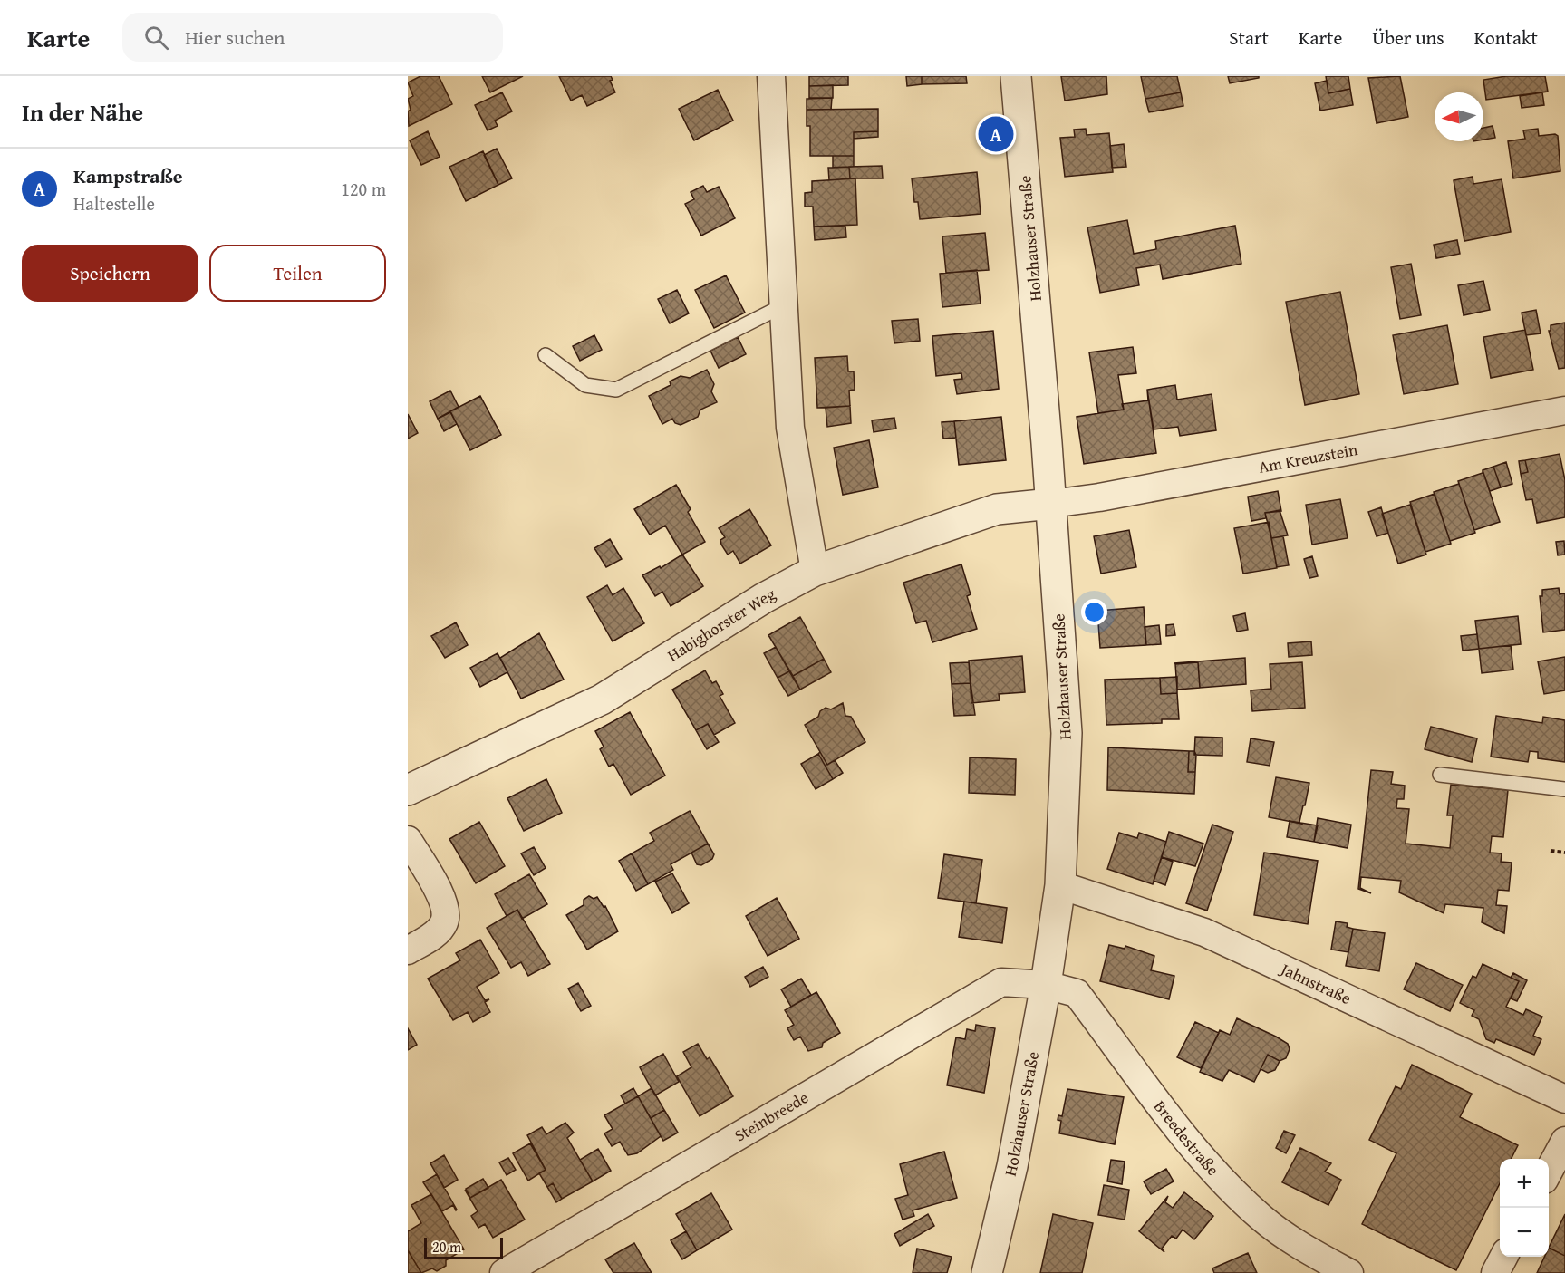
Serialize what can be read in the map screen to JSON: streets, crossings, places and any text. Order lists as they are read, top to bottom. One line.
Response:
{"streets":{"street":["Holzhauser Straße","Am Kreuzstein","Habighorster Weg","Jahnstraße","Steinbreede","Breedestraße"]},"crossings":[["Holzhauser Straße","Am Kreuzstein"],["Holzhauser Straße","Habighorster Weg"],["Holzhauser Straße","Jahnstraße"],["Holzhauser Straße","Steinbreede"],["Holzhauser Straße","Breedestraße"],["Am Kreuzstein","Habighorster Weg"],["Steinbreede","Breedestraße"]],"scale_bar":"20 m","north":"left","page":{"header":"Karte","search":"Hier suchen","nav":["Start","Karte","Über uns","Kontakt"],"heading":"In der Nähe","pins":"A","list":[{"mark":"A","name":"Kampstraße","note":"Haltestelle","value":"120 m"}],"buttons":["Speichern","Teilen"],"map_buttons":["+","−"],"scale":"20 m"}}
